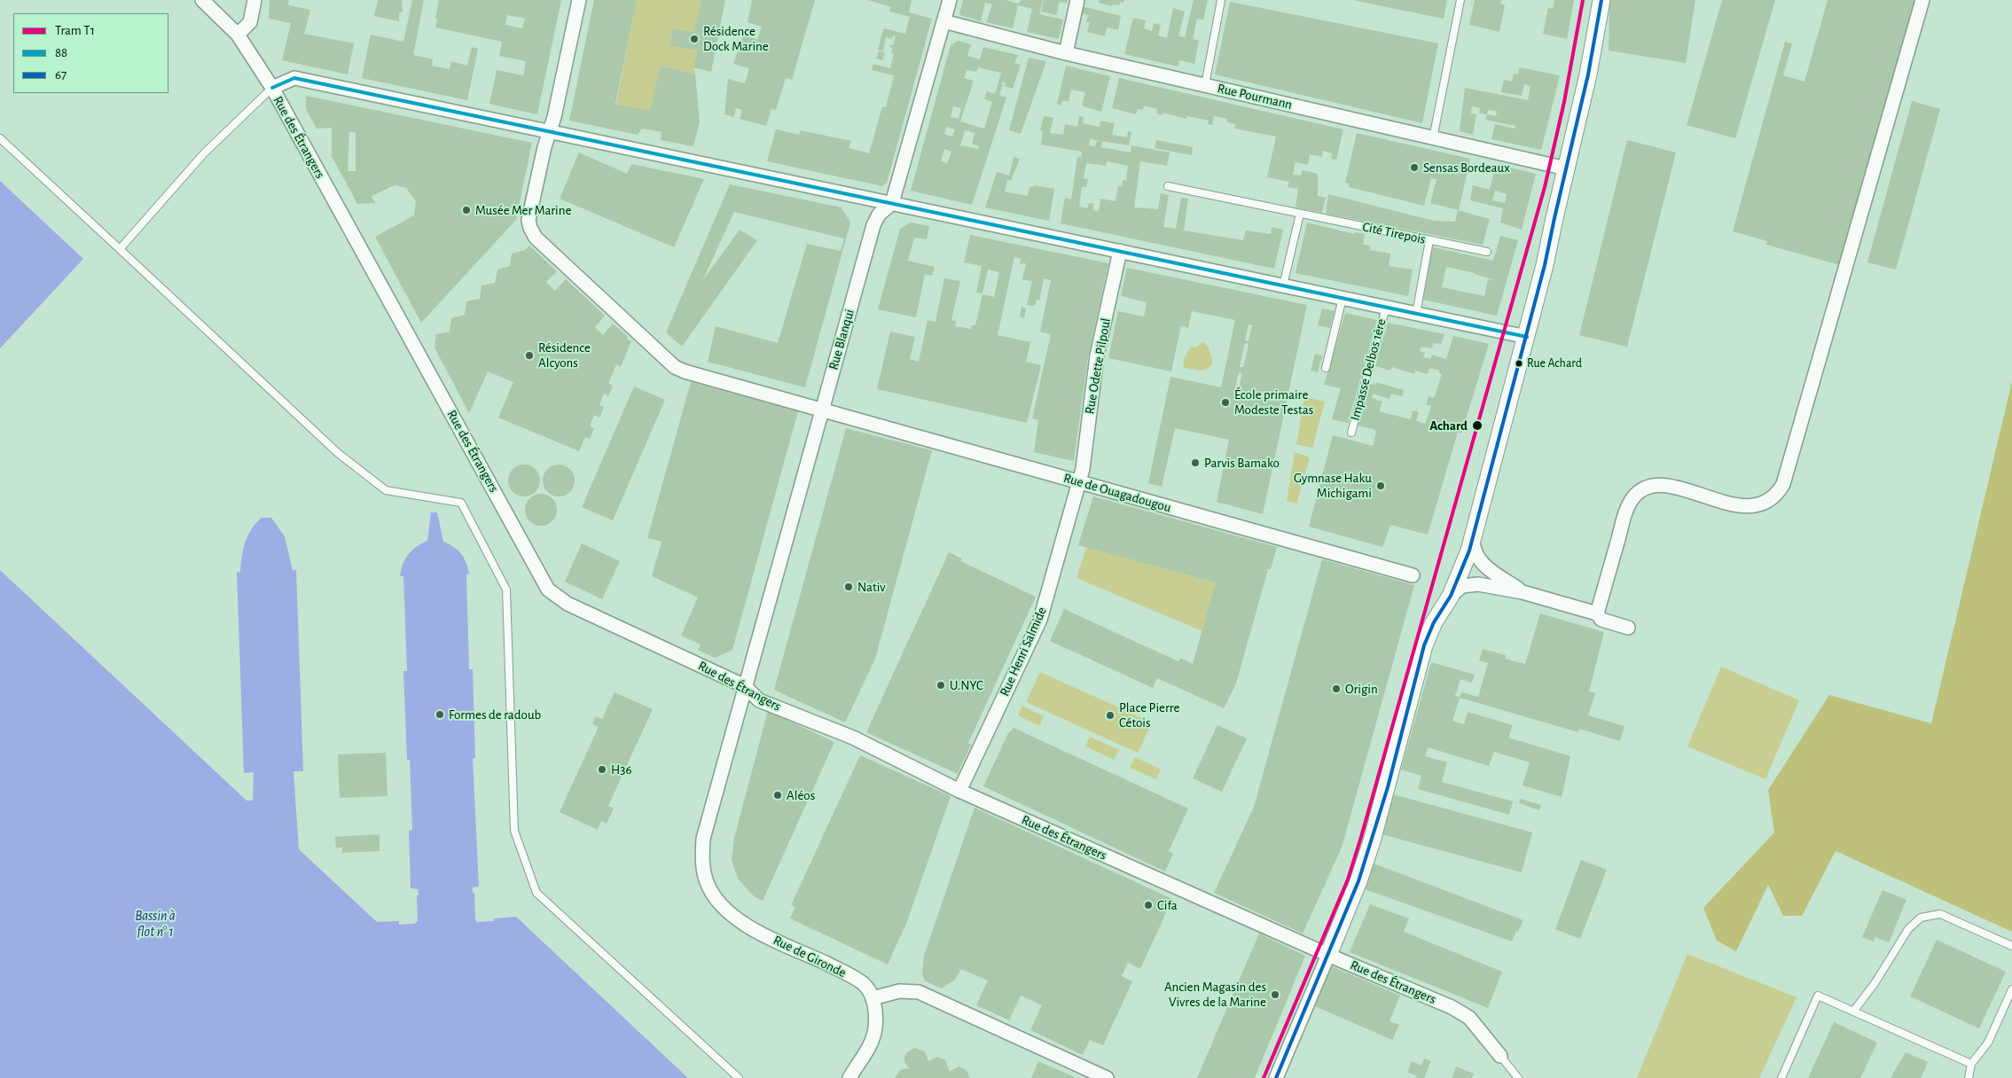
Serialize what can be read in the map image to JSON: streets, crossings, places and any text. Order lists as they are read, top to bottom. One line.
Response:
{"streets":{"street":["Rue Pourmann","Rue des Étrangers","Rue Blanqui","Rue Odette Pilpoul","Rue de Ouagadougou","Rue Henri Salmide","Rue de Gironde"],"lane":["Cité Tirepois","Impasse Delbos 1ère"]},"crossings":[["Rue Pourmann","Rue Blanqui"],["Rue des Étrangers","Rue Blanqui"],["Rue des Étrangers","Rue Henri Salmide"],["Rue des Étrangers","Rue de Gironde"],["Rue Blanqui","Rue de Ouagadougou"],["Rue Blanqui","Rue de Gironde"],["Rue Odette Pilpoul","Rue de Ouagadougou"],["Rue Odette Pilpoul","Rue Henri Salmide"],["Rue de Ouagadougou","Rue Henri Salmide"]],"water":["Bassin à flot n° 1"],"places":["Résidence Dock Marine","Sensas Bordeaux","Musée Mer Marine","Résidence Alcyons","Rue Achard","École primaire Modeste Testas","Achard","Parvis Bamako","Gymnase Haku Michigami","Nativ","U.NYC","Origin","Formes de radoub","Place Pierre Cétois","H36","Aléos","Cifa","Ancien Magasin des Vivres de la Marine"],"lines":["tram line T1","transit line 67","transit line 88"],"legend":["Tram T1","88","67"]}
